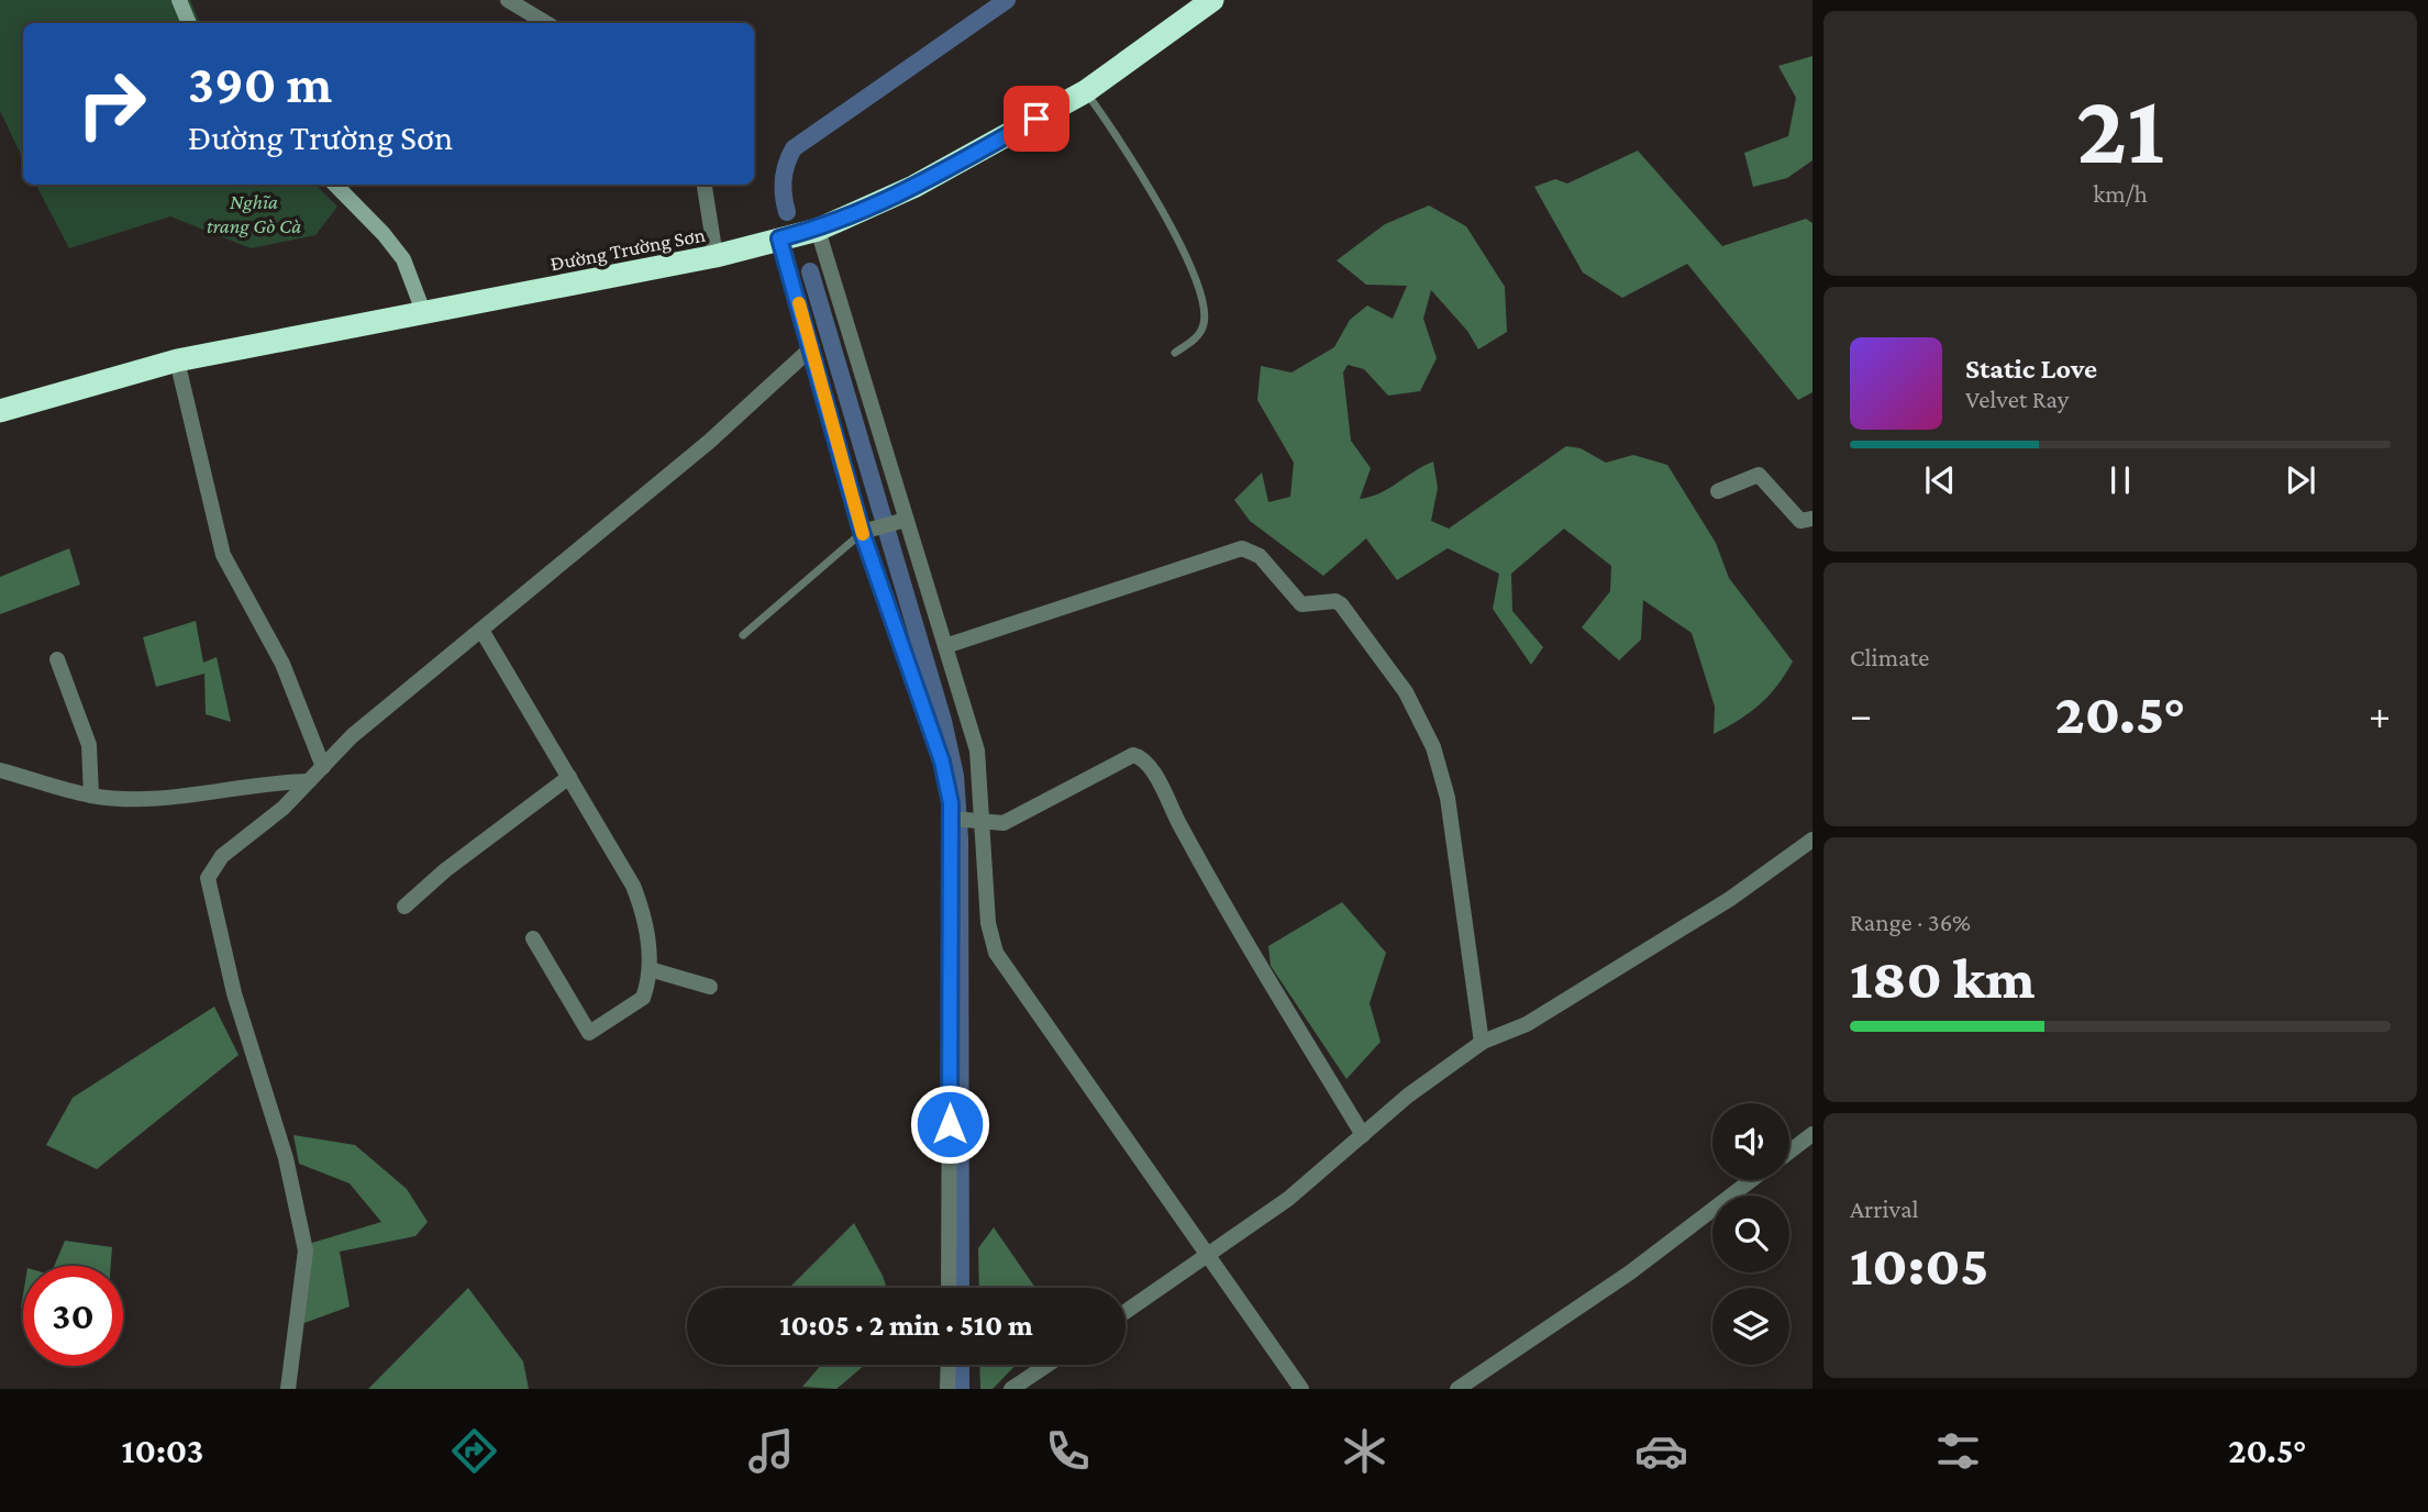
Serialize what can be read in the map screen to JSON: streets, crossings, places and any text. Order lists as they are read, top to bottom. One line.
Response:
{"streets":{"highway":["Đường Trường Sơn"]},"parks":["Nghĩa trang Gò Cà"],"page":{"tile":[["21","km/h"],"Climate",["Range · 36%","180 km"],["Arrival","10:05"]],"turn":["390 m","Đường Trường Sơn"],"song":["Static Love","Velvet Ray"],"heat":["−","20.5°","+"],"limit":"30","trip":"10:05 · 2 min · 510 m","tabs":["10:03","20.5°"]}}
